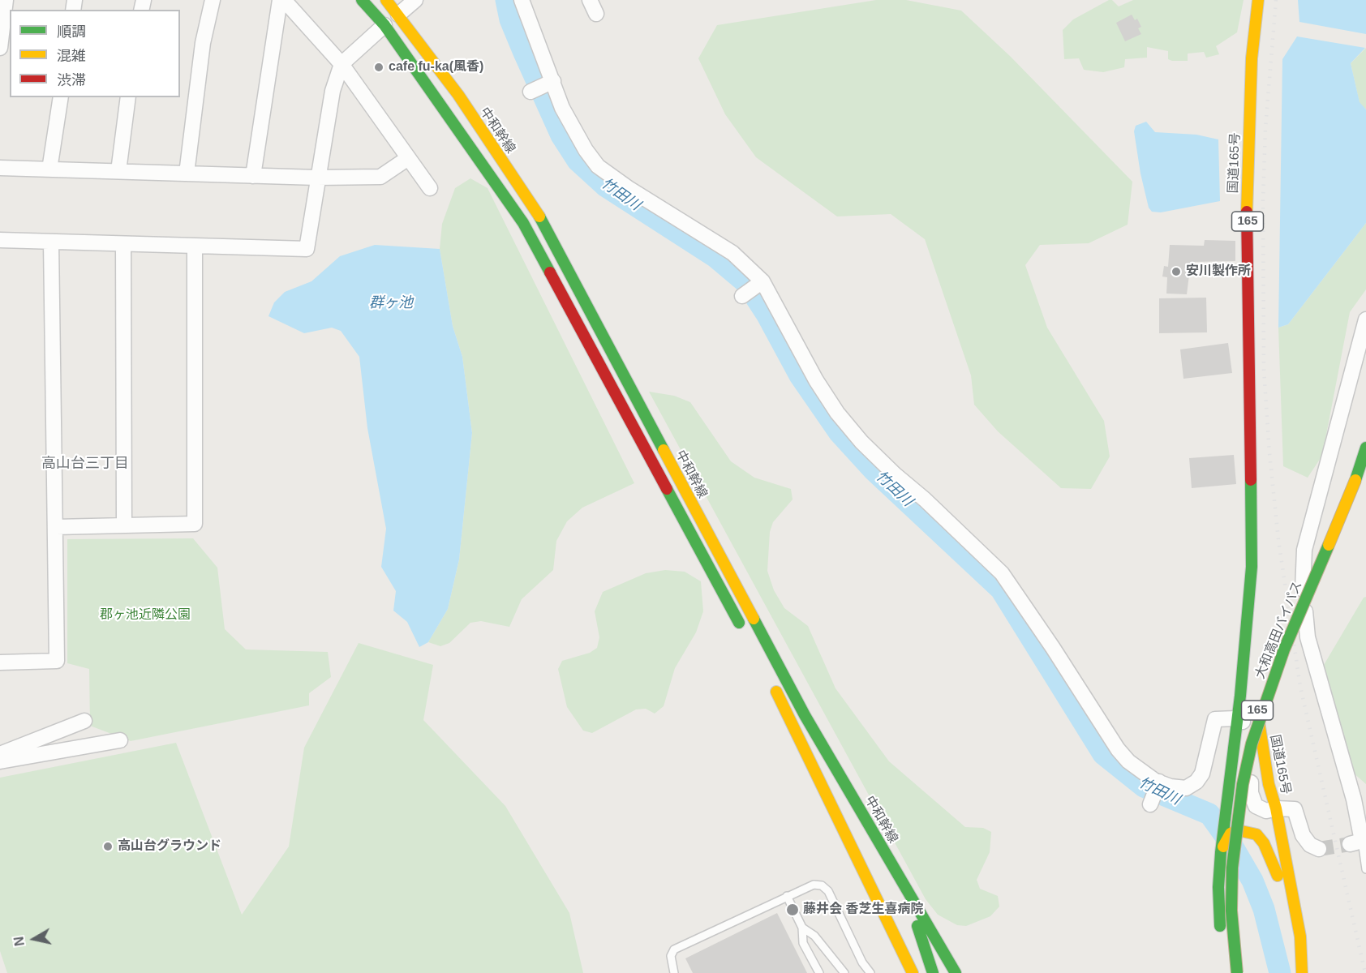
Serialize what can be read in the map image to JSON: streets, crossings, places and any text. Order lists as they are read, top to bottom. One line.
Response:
{"streets":{"main road":["中和幹線","国道165号","165","大和高田バイパス"]},"crossings":[["国道165号","165"]],"districts":["高山台三丁目"],"water":["竹田川","群ヶ池"],"parks":["郡ヶ池近隣公園"],"places":["cafe fu-ka(風香)","安川製作所","高山台グラウンド","藤井会 香芝生喜病院"],"legend":["順調","混雑","渋滞"],"north":"left"}
